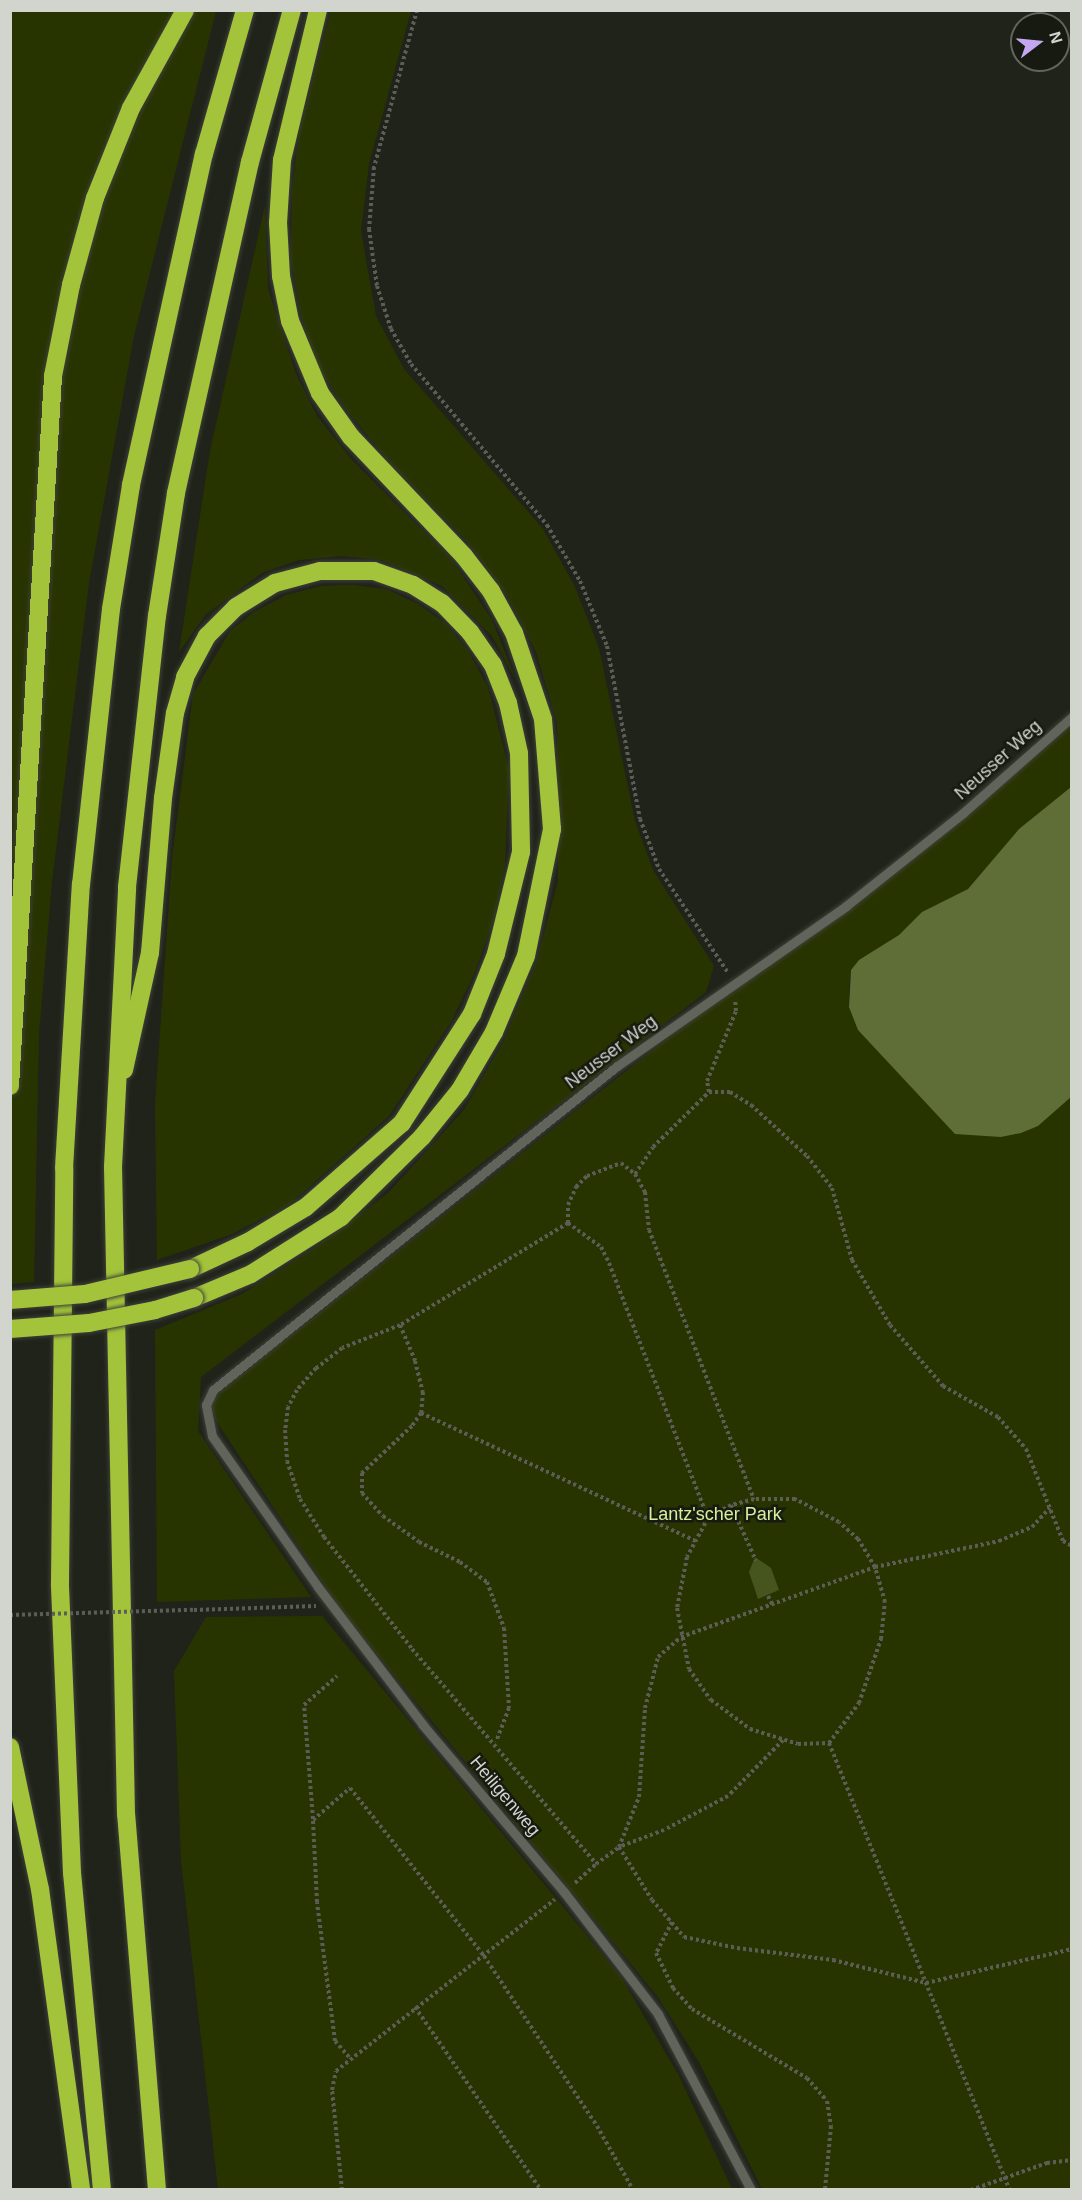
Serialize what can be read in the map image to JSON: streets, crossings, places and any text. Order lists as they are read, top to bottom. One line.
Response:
{"streets":{"lane":["Neusser Weg","Heiligenweg"]},"crossings":[["Neusser Weg","Heiligenweg"]],"parks":["Lantz'scher Park"],"north":"right"}
